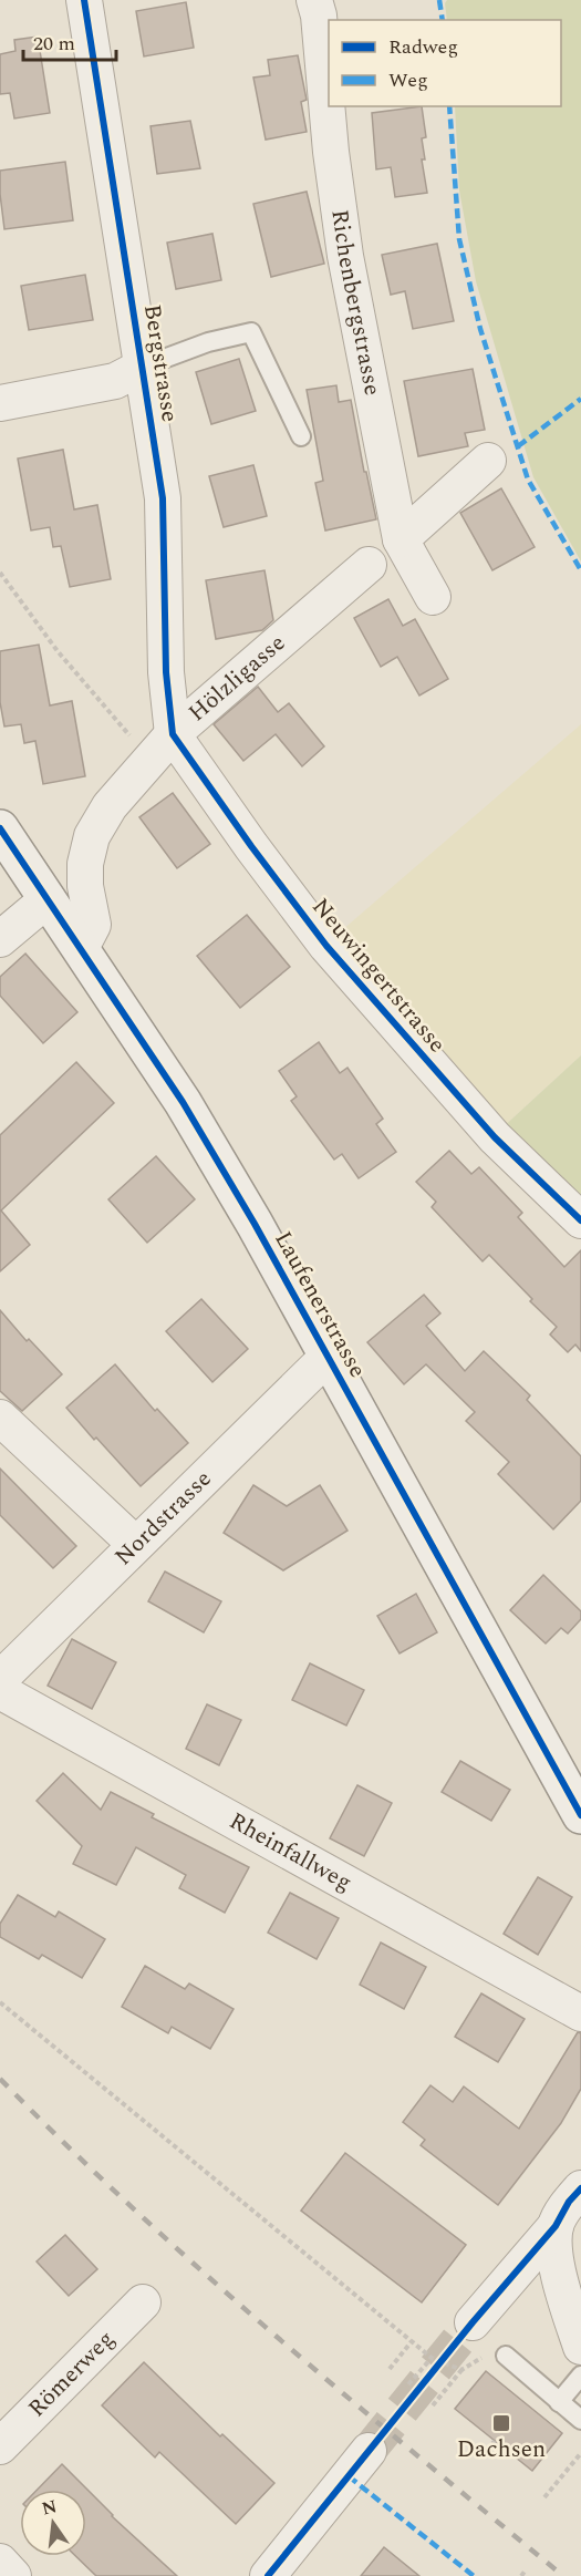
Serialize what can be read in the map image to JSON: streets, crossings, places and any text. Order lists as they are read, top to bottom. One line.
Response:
{"streets":{"street":["Richenbergstrasse","Bergstrasse","Hölzligasse","Neuwingertstrasse","Laufenerstrasse","Nordstrasse","Rheinfallweg","Römerweg"]},"crossings":[["Bergstrasse","Hölzligasse"],["Bergstrasse","Neuwingertstrasse"],["Hölzligasse","Neuwingertstrasse"],["Hölzligasse","Laufenerstrasse"],["Laufenerstrasse","Nordstrasse"]],"places":{"transit":["Dachsen"]},"legend":["Radweg","Weg"],"scale_bar":"20 m","north":"top"}
